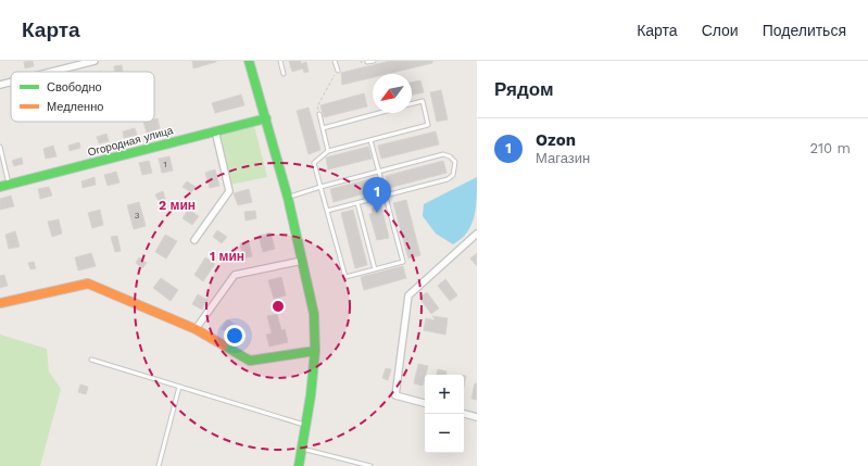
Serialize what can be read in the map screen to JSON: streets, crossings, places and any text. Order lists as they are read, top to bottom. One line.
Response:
{"streets":{"street":["Огородная улица"]},"house_numbers":["1","3"],"legend":["Свободно","Медленно"],"north":"bottom left","page":{"header":"Карта","nav":["Карта","Слои","Поделиться"],"heading":"Рядом","list":[{"mark":"1","name":"Ozon","note":"Магазин","value":"210 m"}],"pins":"1","map_buttons":["+","−"]},"rings":["2 мин","1 мин"]}
